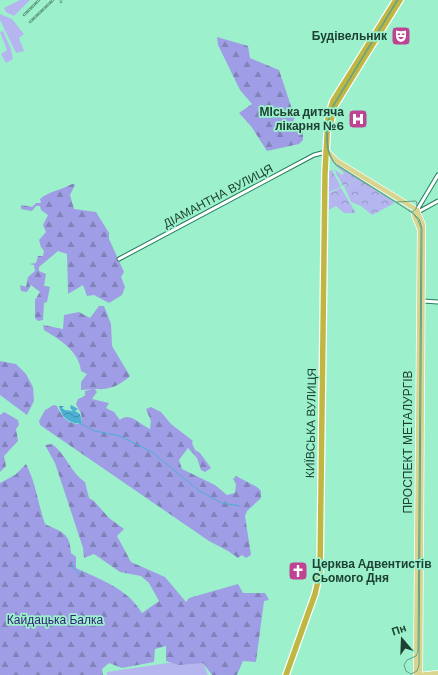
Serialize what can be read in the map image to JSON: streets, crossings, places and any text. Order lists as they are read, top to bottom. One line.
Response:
{"streets":{"highway":["КИЇВСЬКА ВУЛИЦЯ"],"main road":["ПРОСПЕКТ МЕТАЛУРГІВ"],"street":["ДІАМАНТНА ВУЛИЦЯ"]},"crossings":[["ДІАМАНТНА ВУЛИЦЯ","КИЇВСЬКА ВУЛИЦЯ"]],"parks":["Кайдацька Балка"],"places":{"theatre":["Будівельник"],"hospital":["МІська дитяча лікарня №6"],"church":["Церква Адвентистів Сьомого Дня"]},"north":"top"}
